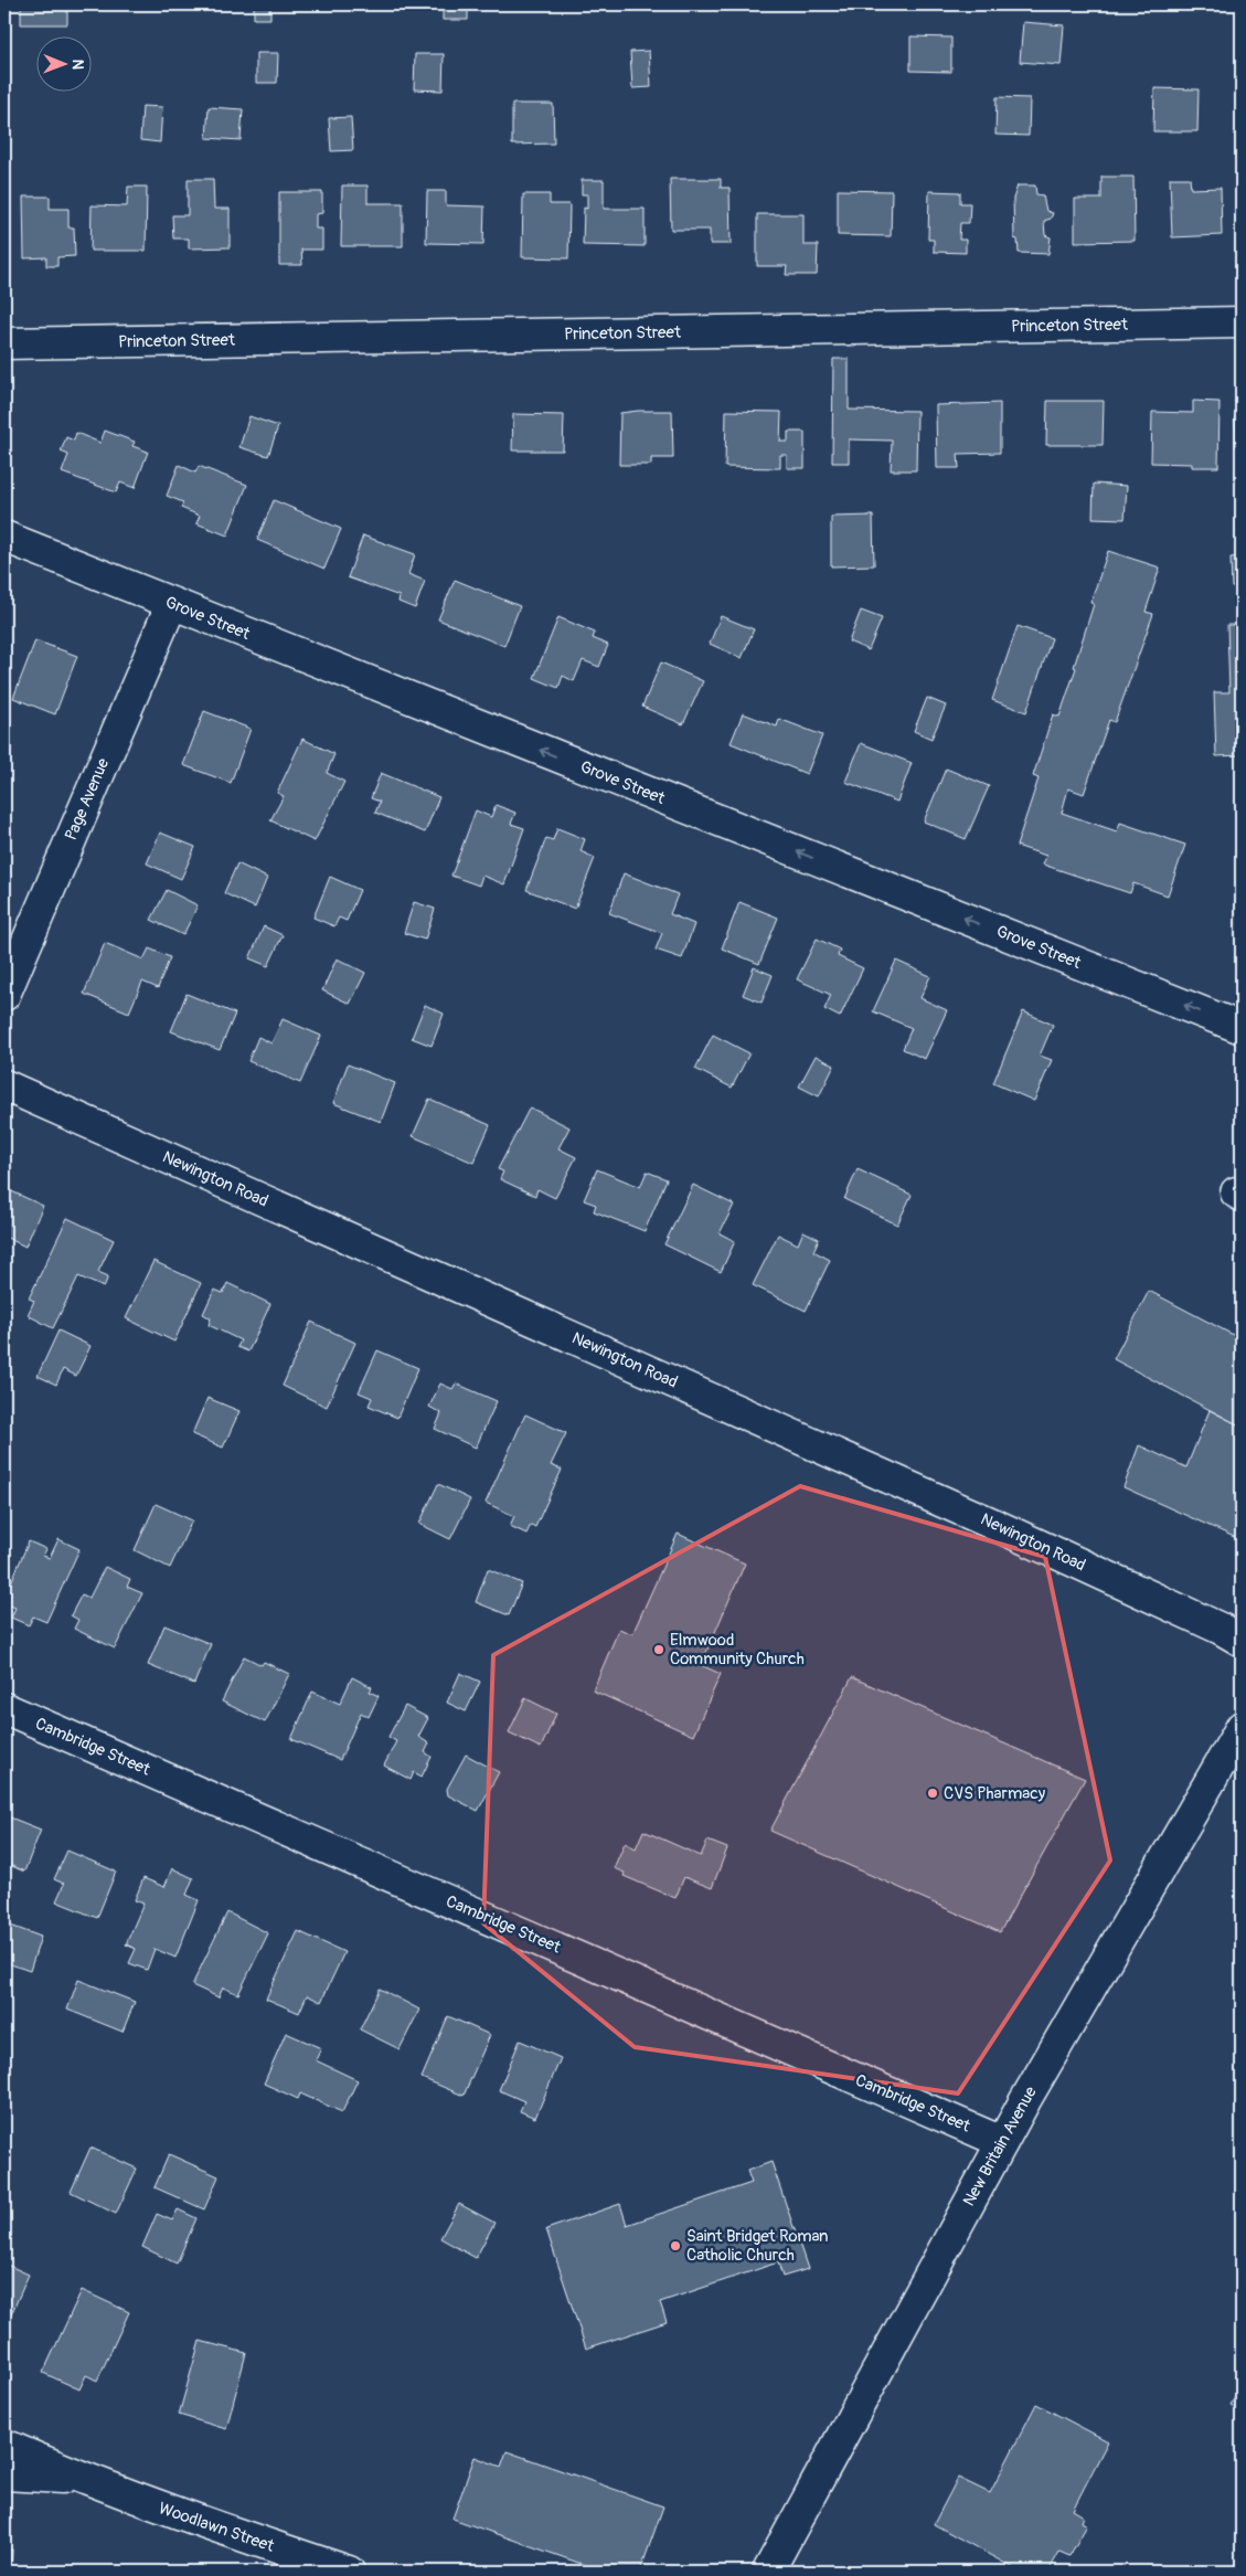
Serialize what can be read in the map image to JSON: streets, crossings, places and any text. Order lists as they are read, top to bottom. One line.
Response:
{"streets":{"street":["Princeton Street","Grove Street","Page Avenue","Newington Road","Cambridge Street","New Britain Avenue","Woodlawn Street"]},"crossings":[["Grove Street","Page Avenue"],["Cambridge Street","New Britain Avenue"]],"one_way":["Grove Street"],"places":["Elmwood Community Church","CVS Pharmacy","Saint Bridget Roman Catholic Church"],"north":"right"}
